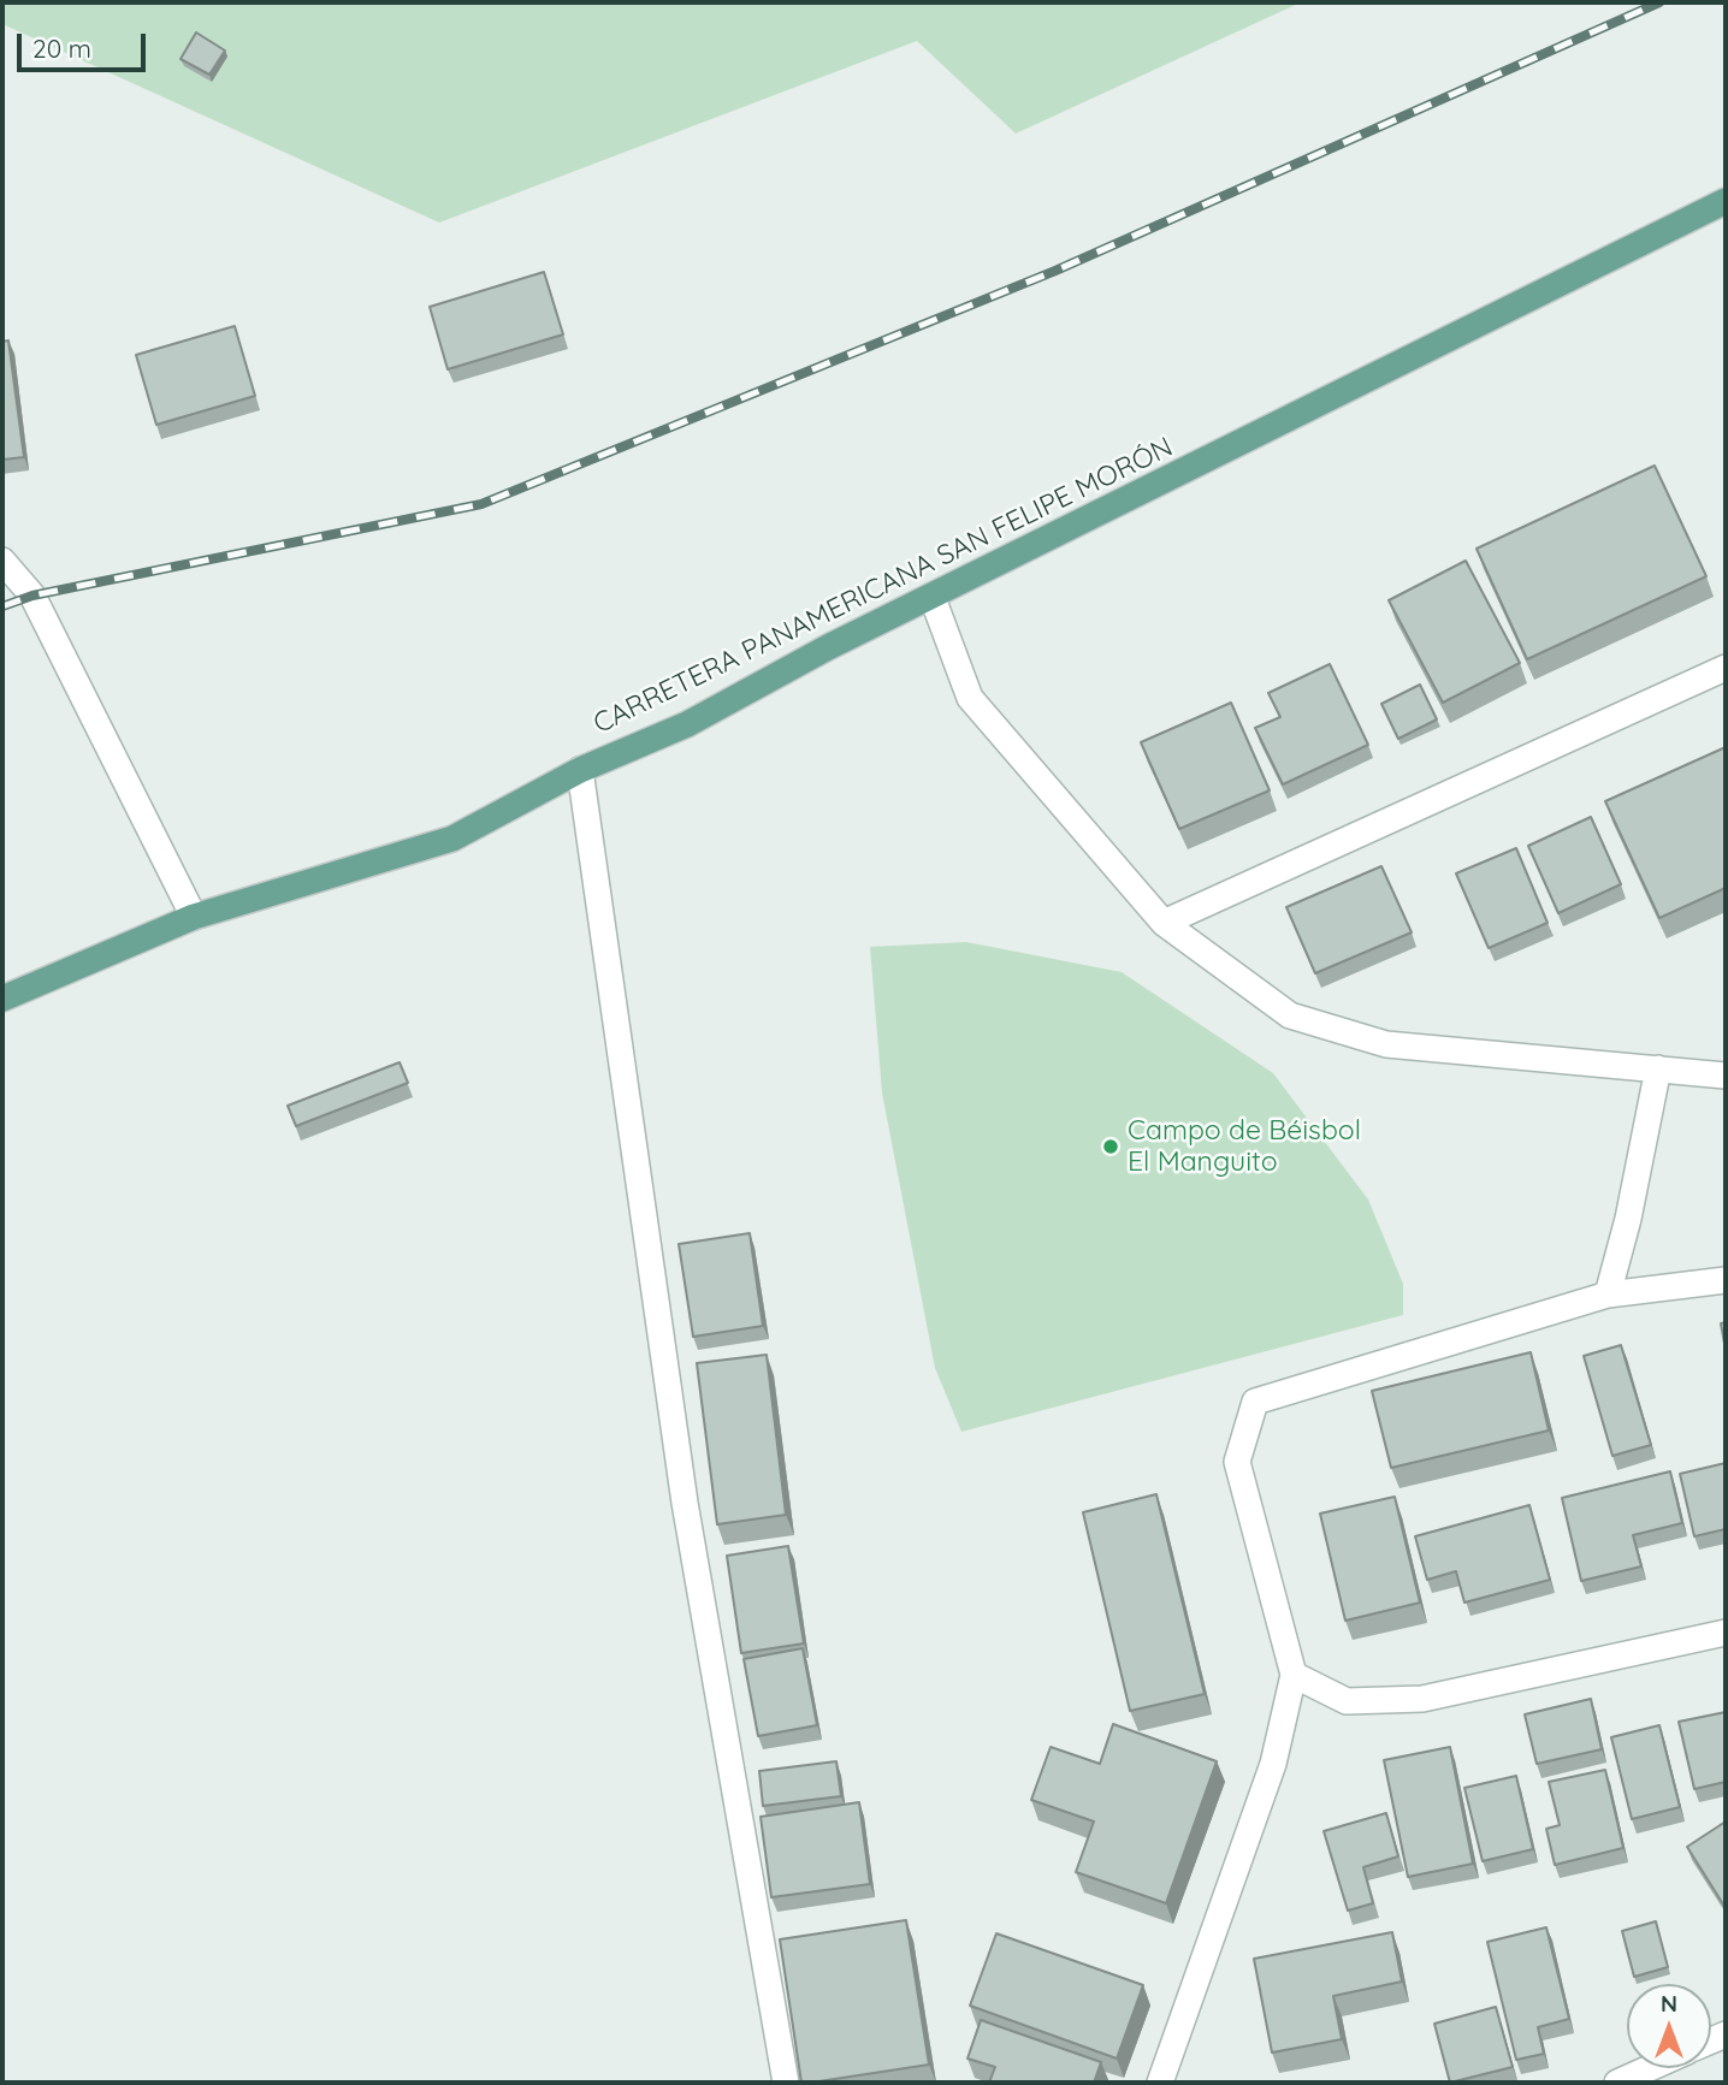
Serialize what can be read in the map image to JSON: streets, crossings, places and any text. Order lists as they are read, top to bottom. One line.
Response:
{"streets":{"main road":["CARRETERA PANAMERICANA SAN FELIPE MORÓN"]},"places":["Campo de Béisbol El Manguito"],"scale_bar":"20 m","north":"top"}
